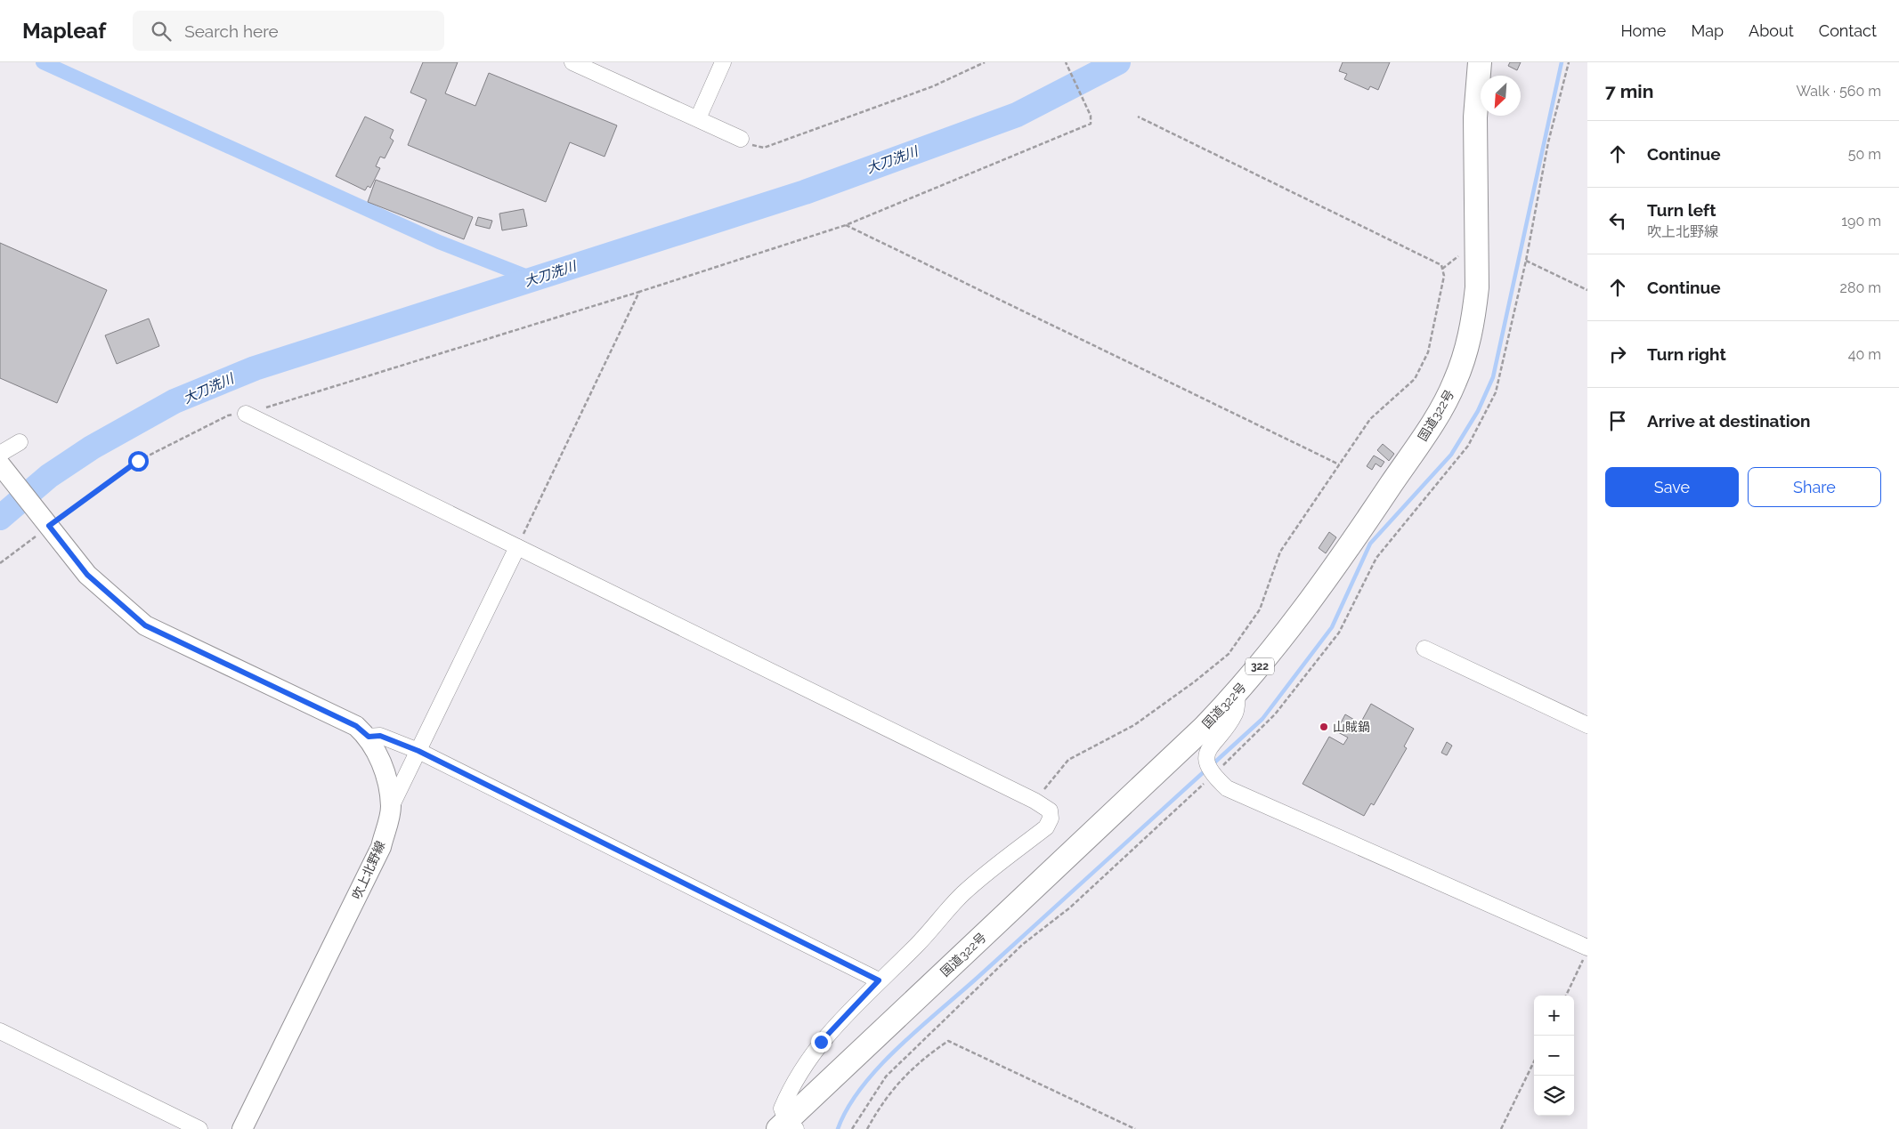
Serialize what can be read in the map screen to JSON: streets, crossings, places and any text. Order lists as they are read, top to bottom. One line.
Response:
{"streets":{"highway":["国道322号","322"],"main road":["吹上北野線"]},"water":["大刀洗川"],"places":["山賊鍋"],"north":"bottom left","page":{"header":"Mapleaf","search":"Search here","nav":["Home","Map","About","Contact"],"heading":["7 min","Walk · 560 m"],"list":[["Continue","50 m"],["Turn left","吹上北野線","190 m"],["Continue","280 m"],["Turn right","40 m"],"Arrive at destination"],"buttons":["Save","Share"],"map_buttons":["+","−"]}}
